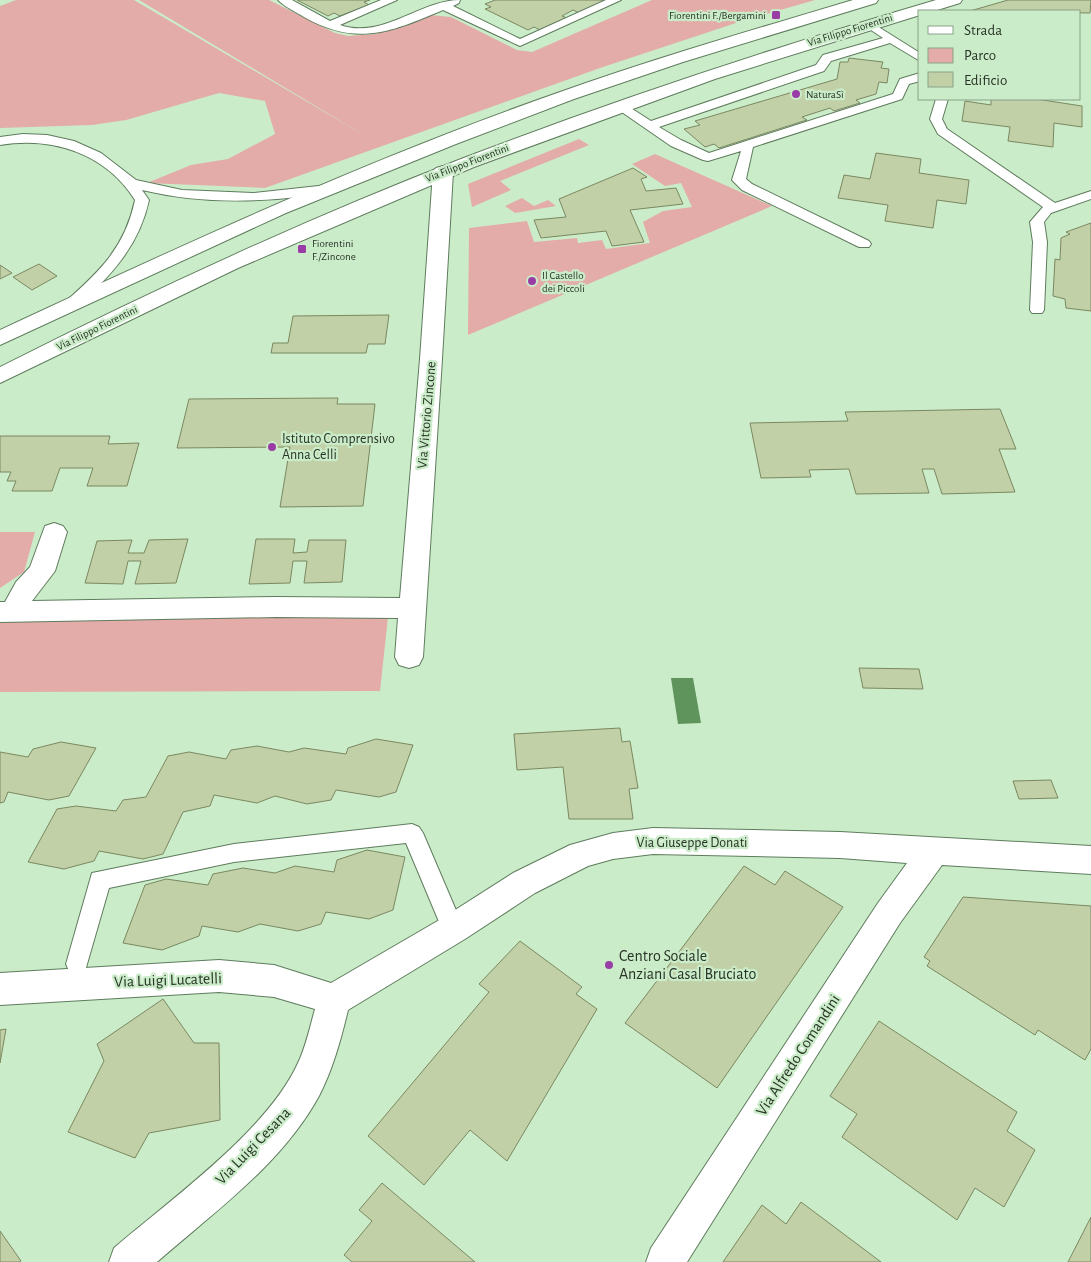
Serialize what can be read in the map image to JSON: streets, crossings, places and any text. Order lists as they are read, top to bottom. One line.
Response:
{"streets":{"main road":["Via Filippo Fiorentini","Via Vittorio Zincone","Via Giuseppe Donati","Via Luigi Lucatelli","Via Alfredo Comandini","Via Luigi Cesana"]},"crossings":[["Via Filippo Fiorentini","Via Vittorio Zincone"],["Via Giuseppe Donati","Via Luigi Lucatelli"],["Via Giuseppe Donati","Via Alfredo Comandini"],["Via Giuseppe Donati","Via Luigi Cesana"],["Via Luigi Lucatelli","Via Luigi Cesana"]],"places":{"transit":["Fiorentini F./Bergamini","Fiorentini F./Zincone"],"other":["NaturaSì","Il Castello dei Piccoli","Istituto Comprensivo Anna Celli","Centro Sociale Anziani Casal Bruciato"]},"legend":["Strada","Parco","Edificio"]}
